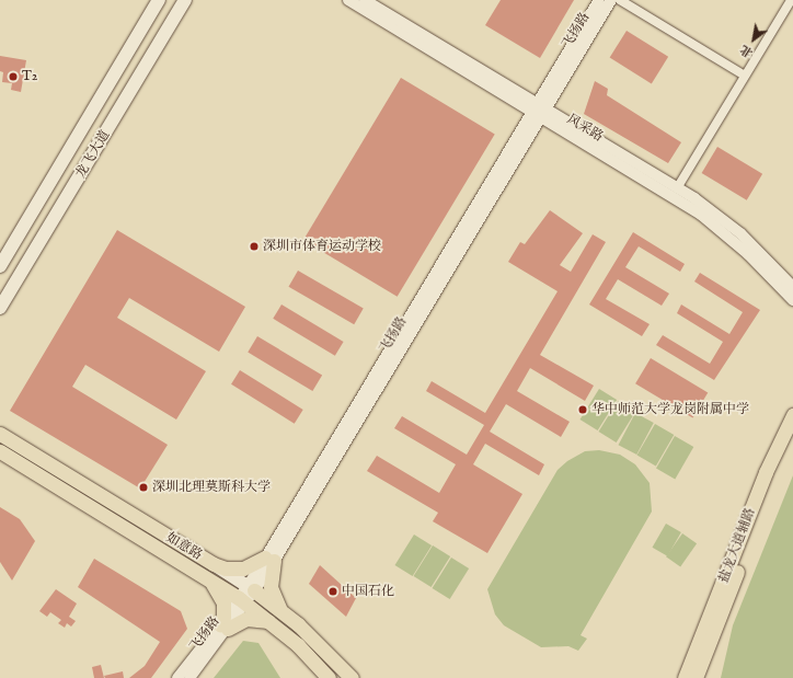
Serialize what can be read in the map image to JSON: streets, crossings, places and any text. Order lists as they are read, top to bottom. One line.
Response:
{"streets":{"main road":["龙飞大道","盐龙大道辅路","如意路"],"street":["飞扬路","风采路"]},"crossings":[["飞扬路","风采路"],["飞扬路","如意路"]],"places":["T2","深圳市体育运动学校","华中师范大学龙岗附属中学","深圳北理莫斯科大学","中国石化"],"north":"bottom left"}
